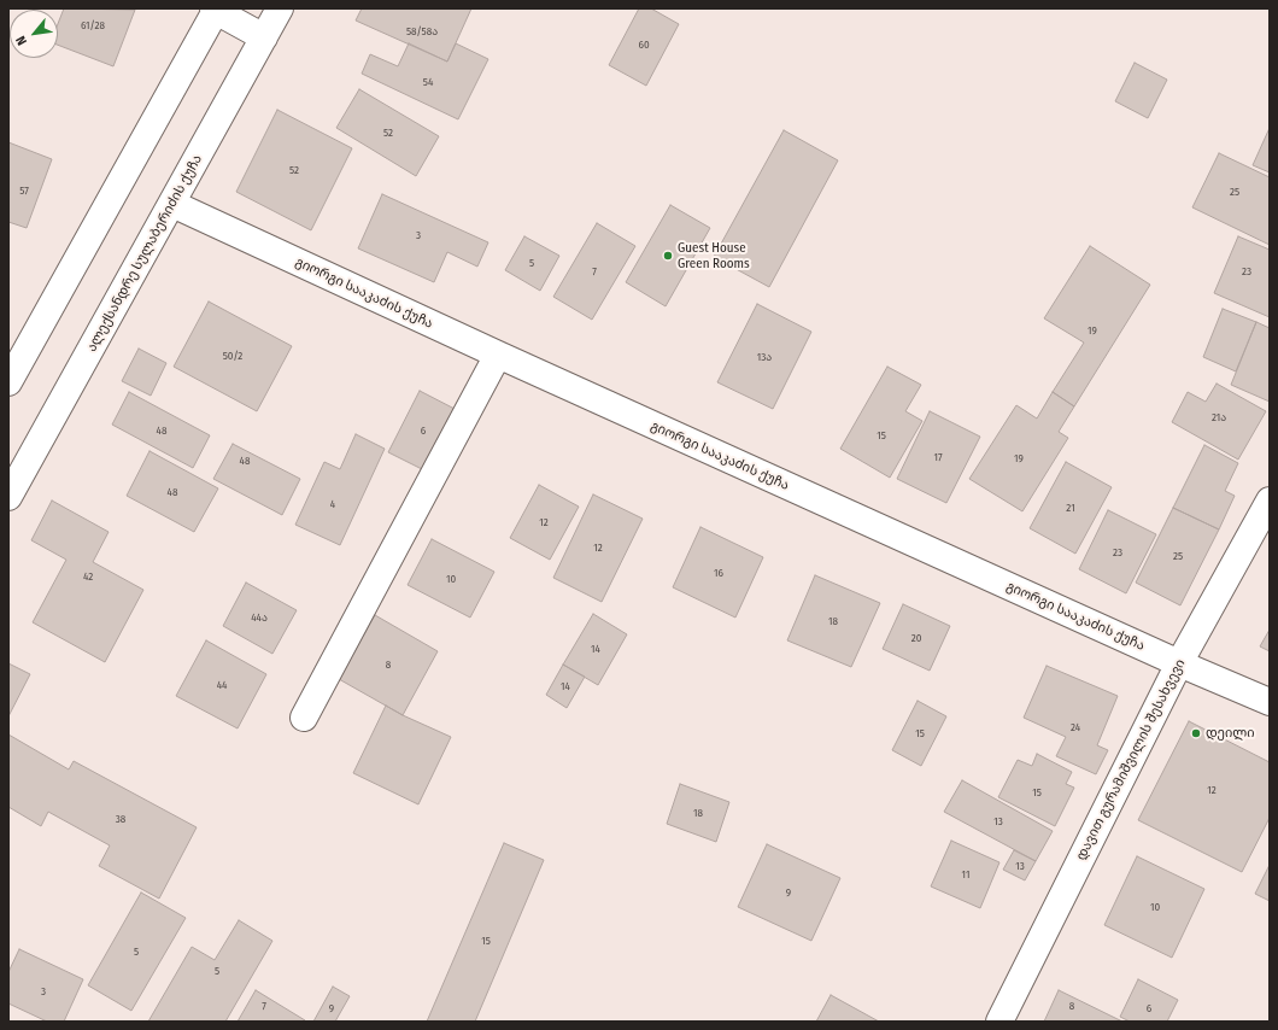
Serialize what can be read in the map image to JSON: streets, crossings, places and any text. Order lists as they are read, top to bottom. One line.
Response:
{"streets":{"street":["ალექსანდრე სულაბერიძის ქუჩა","გიორგი სააკაძის ქუჩა","დავით გურამიშვილის შესახვევი"]},"crossings":[["ალექსანდრე სულაბერიძის ქუჩა","გიორგი სააკაძის ქუჩა"],["გიორგი სააკაძის ქუჩა","დავით გურამიშვილის შესახვევი"]],"places":["Guest House Green Rooms","დეილი"],"house_numbers":["61/28","58/58ა","60","54","52","52","57","25","3","5","7","23","19","50/2","13ა","21ა","48","6","15","17","19","48","48","4","21","12","12","23","25","16","42","10","44ა","18","20","14","8","44","14","24","15","12","15","18","38","13","13","11","9","10","15","5","5","3","7","8","9","6"],"north":"bottom left"}
